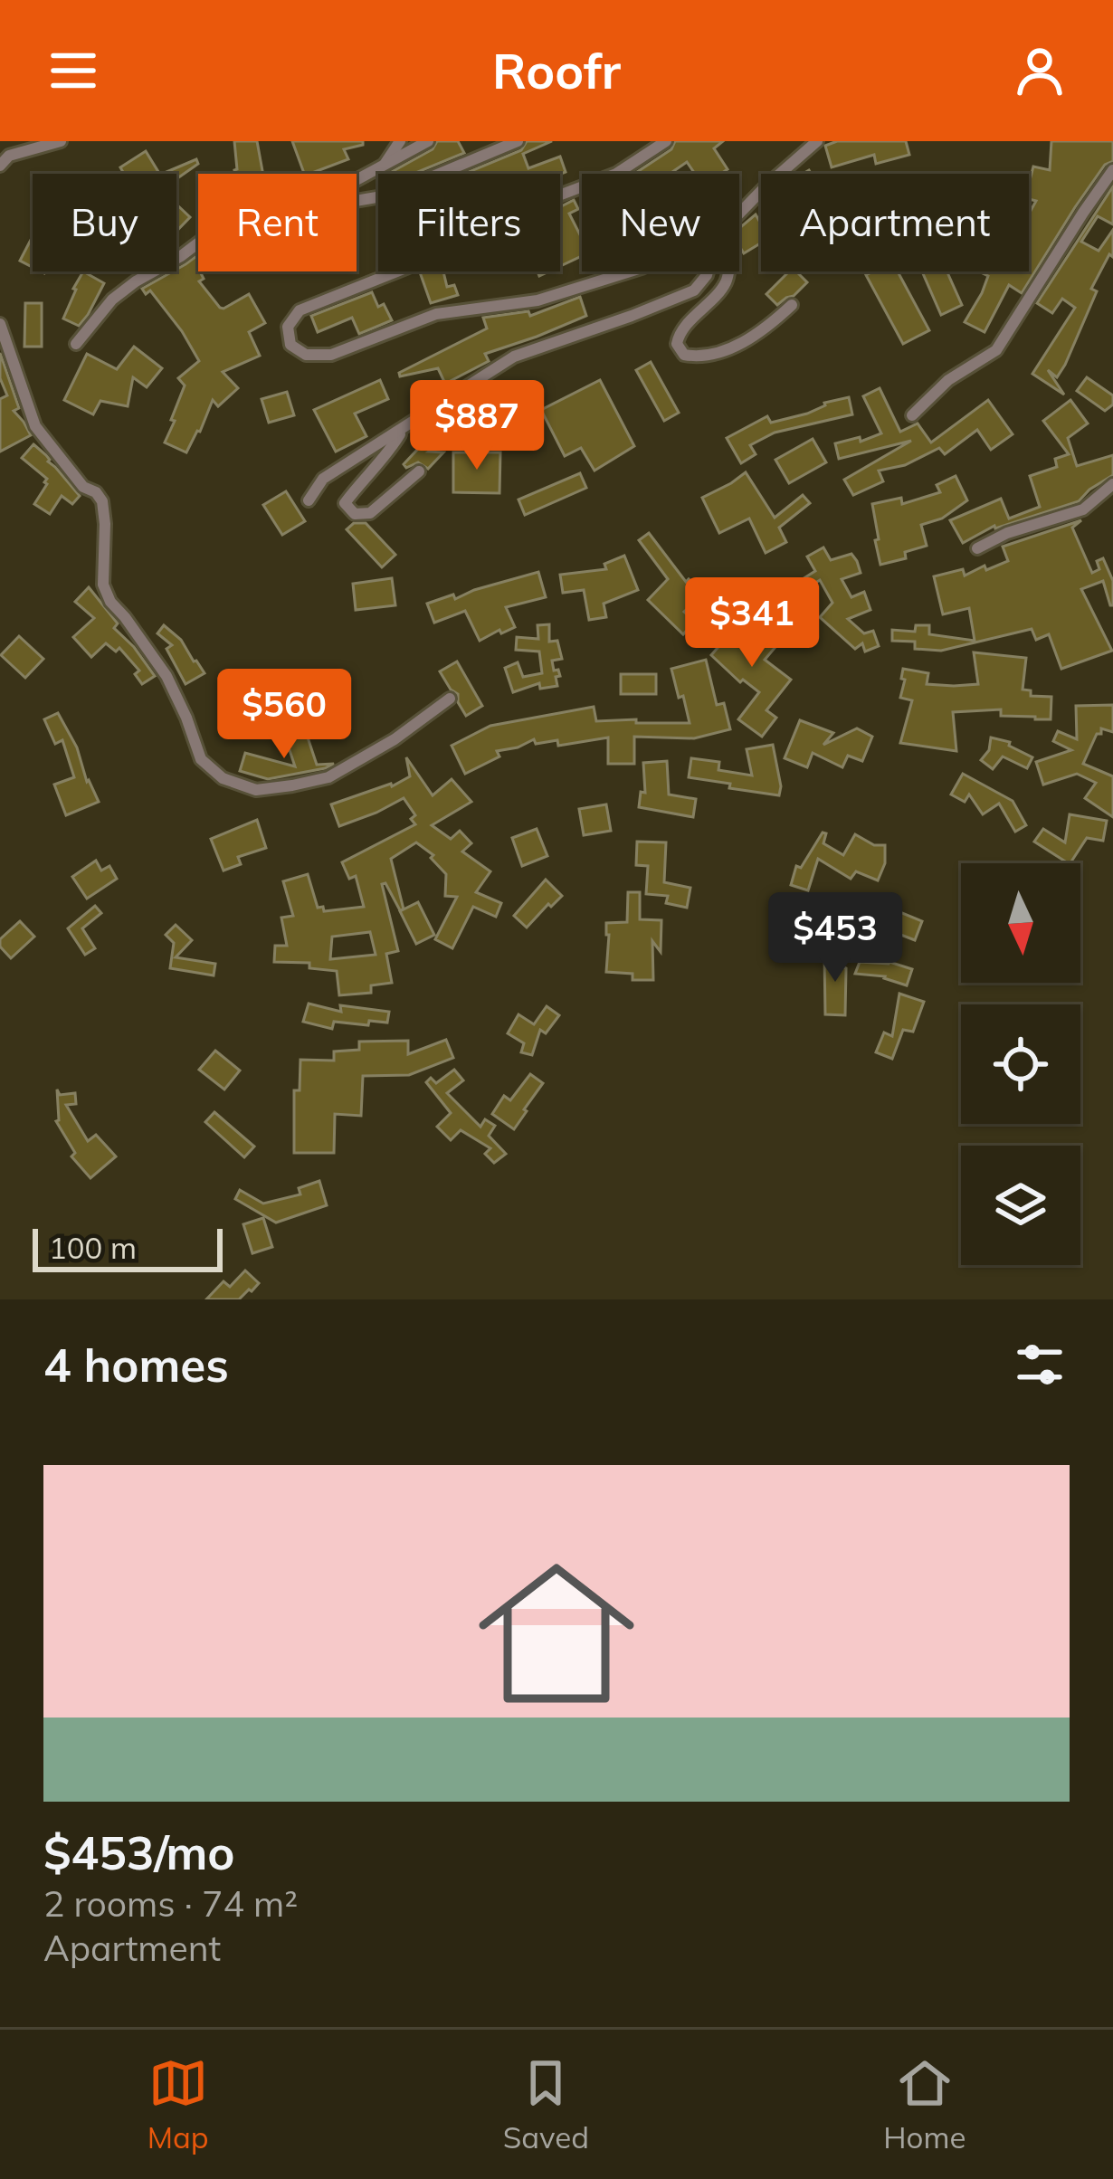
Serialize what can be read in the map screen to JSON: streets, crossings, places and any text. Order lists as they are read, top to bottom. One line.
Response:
{"scale_bar":"100 m","north":"bottom","page":{"header":"Roofr","chip":["Buy","Rent","Filters","New","Apartment"],"price":["$887","$341","$560","$453"],"scale":"100 m","heading":"4 homes","list":[{"name":"$453/mo","note":"2 rooms · 74 m² · Apartment"}],"tabs":["Map","Saved","Home"]}}
